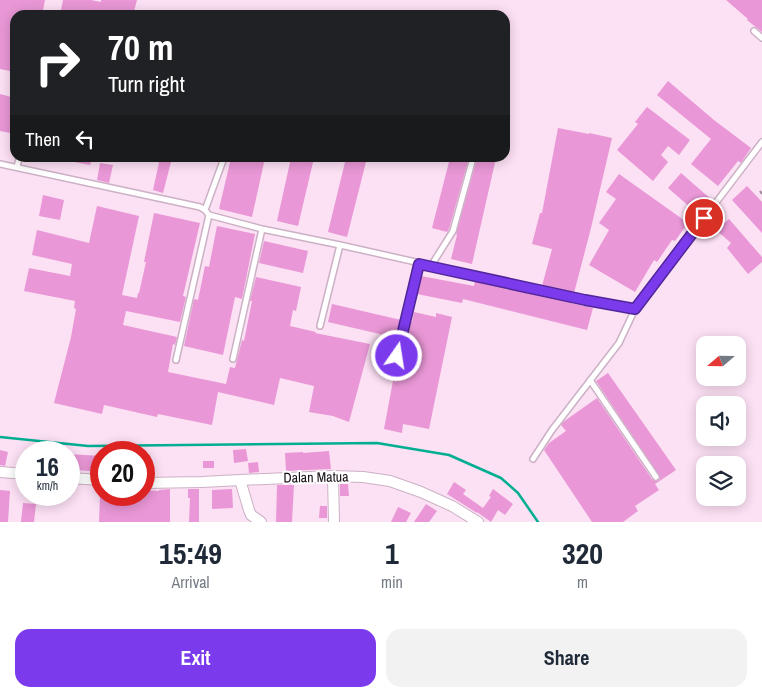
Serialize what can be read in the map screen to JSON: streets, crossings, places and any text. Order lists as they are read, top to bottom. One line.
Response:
{"streets":{"street":["Dalan Matua"]},"north":"left","page":{"turn":["70 m","Turn right"],"then":"Then","speed":"16 km/h","limit":"20","eta":["15:49","Arrival","1","min","320","m"],"buttons":["Exit","Share"]}}
